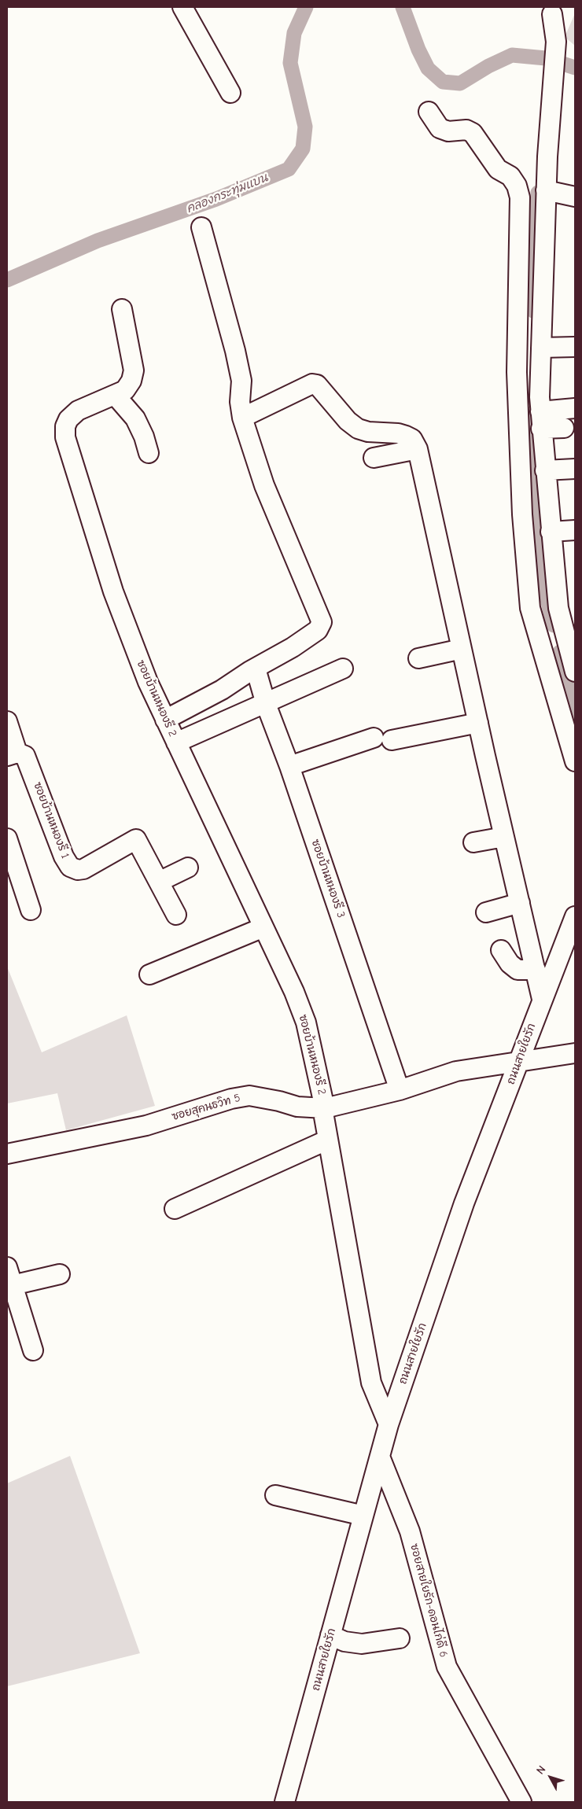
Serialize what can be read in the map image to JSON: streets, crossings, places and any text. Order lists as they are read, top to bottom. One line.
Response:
{"streets":{"street":["ซอยบ้านหนองรี 2","ซอยบ้านหนองรี 1","ซอยบ้านหนองรี 3","ถนนสายใยรัก","ซอยสุคนธวิท 5","ซอยสายใยรัก-ดอนไก่ดี 6"]},"crossings":[["ซอยบ้านหนองรี 2","ถนนสายใยรัก"],["ซอยบ้านหนองรี 2","ซอยสุคนธวิท 5"],["ซอยบ้านหนองรี 3","ซอยสุคนธวิท 5"],["ถนนสายใยรัก","ซอยสุคนธวิท 5"],["ถนนสายใยรัก","ซอยสายใยรัก-ดอนไก่ดี 6"]],"water":["คลองกระทุ่มแบน"],"north":"top left"}
